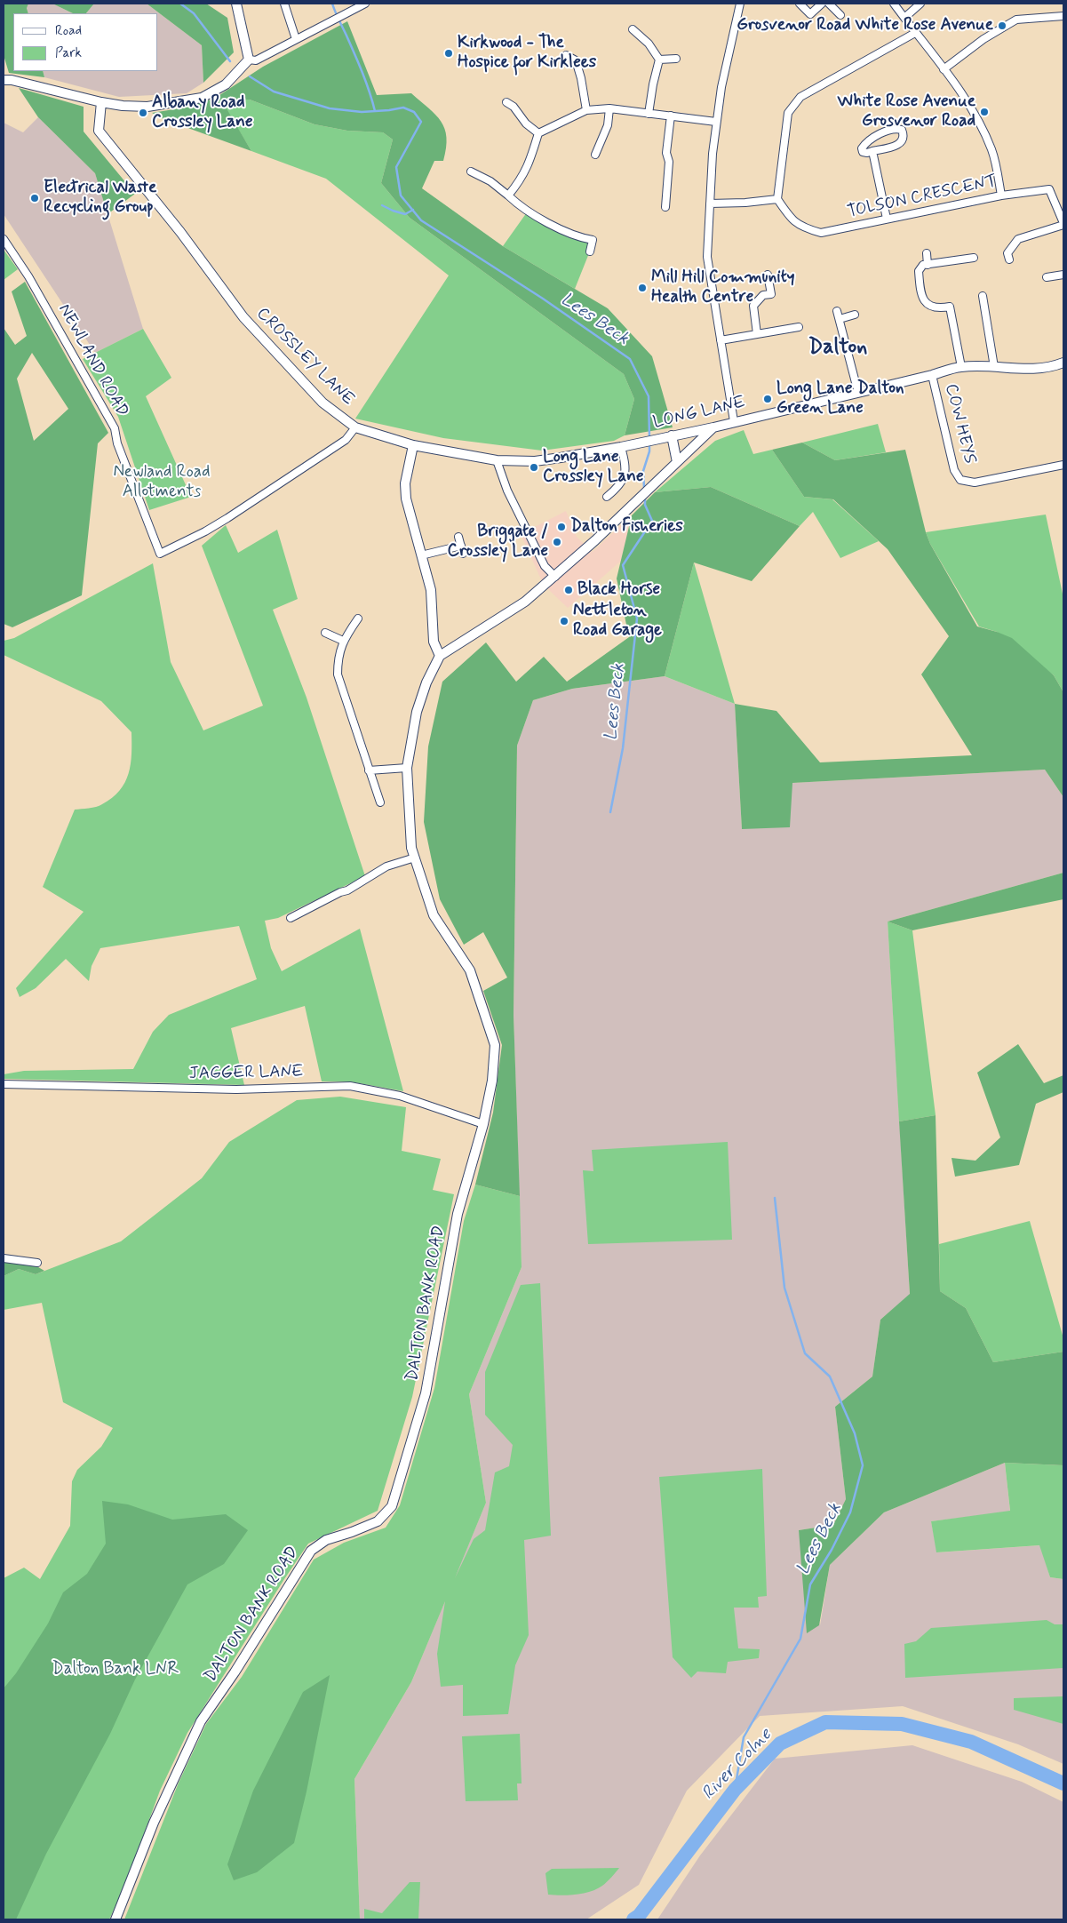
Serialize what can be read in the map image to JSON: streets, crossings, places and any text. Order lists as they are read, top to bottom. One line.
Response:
{"streets":{"street":["TOLSON CRESCENT","CROSSLEY LANE","NEWLAND ROAD","LONG LANE","COW HEYS","JAGGER LANE","DALTON BANK ROAD"]},"crossings":[["CROSSLEY LANE","NEWLAND ROAD"],["CROSSLEY LANE","LONG LANE"],["LONG LANE","COW HEYS"],["JAGGER LANE","DALTON BANK ROAD"]],"districts":["Dalton"],"water":["Lees Beck","River Colne"],"parks":["Newland Road Allotments","Dalton Bank LNR"],"places":["Grosvenor Road White Rose Avenue","Kirkwood - The Hospice for Kirklees","White Rose Avenue Grosvenor Road","Albany Road Crossley Lane","Electrical Waste Recycling Group","Mill Hill Community Health Centre","Long Lane Dalton Green Lane","Long Lane Crossley Lane","Dalton Fisheries","Briggate / Crossley Lane","Black Horse","Nettleton Road Garage"],"legend":["Road","Park"]}
